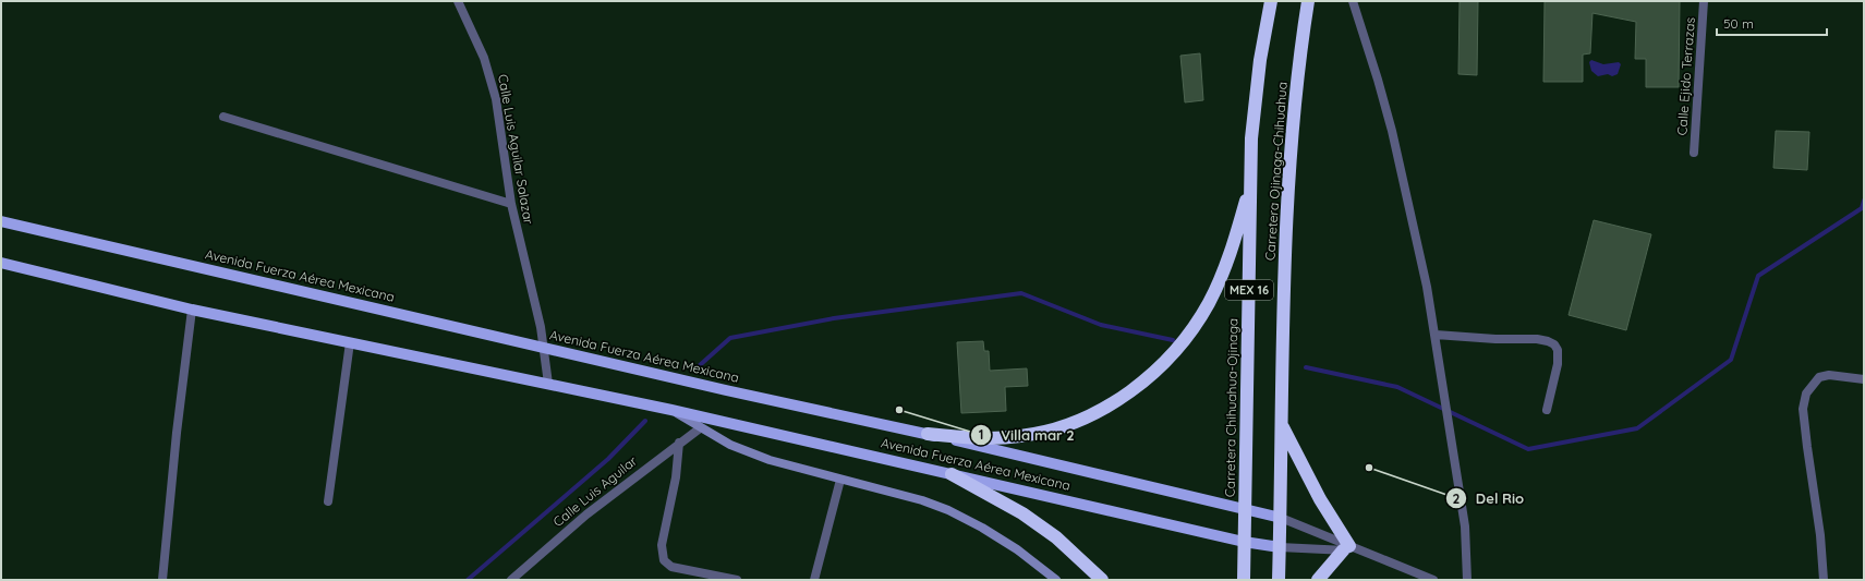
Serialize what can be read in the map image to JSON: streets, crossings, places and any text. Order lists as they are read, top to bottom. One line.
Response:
{"streets":{"highway":["Carretera Ojinaga-Chihuahua","MEX 16","Carretera Chihuahua-Ojinaga"],"main road":["Avenida Fuerza Aérea Mexicana"],"street":["Calle Ejido Terrazas","Calle Luis Aguilar Salazar","Calle Luis Aguilar"]},"crossings":[["Calle Luis Aguilar Salazar","Avenida Fuerza Aérea Mexicana"],["Carretera Ojinaga-Chihuahua","Avenida Fuerza Aérea Mexicana"],["Avenida Fuerza Aérea Mexicana","Carretera Chihuahua-Ojinaga"]],"places":["Villa mar 2","Del Rio"],"scale_bar":"50 m"}
